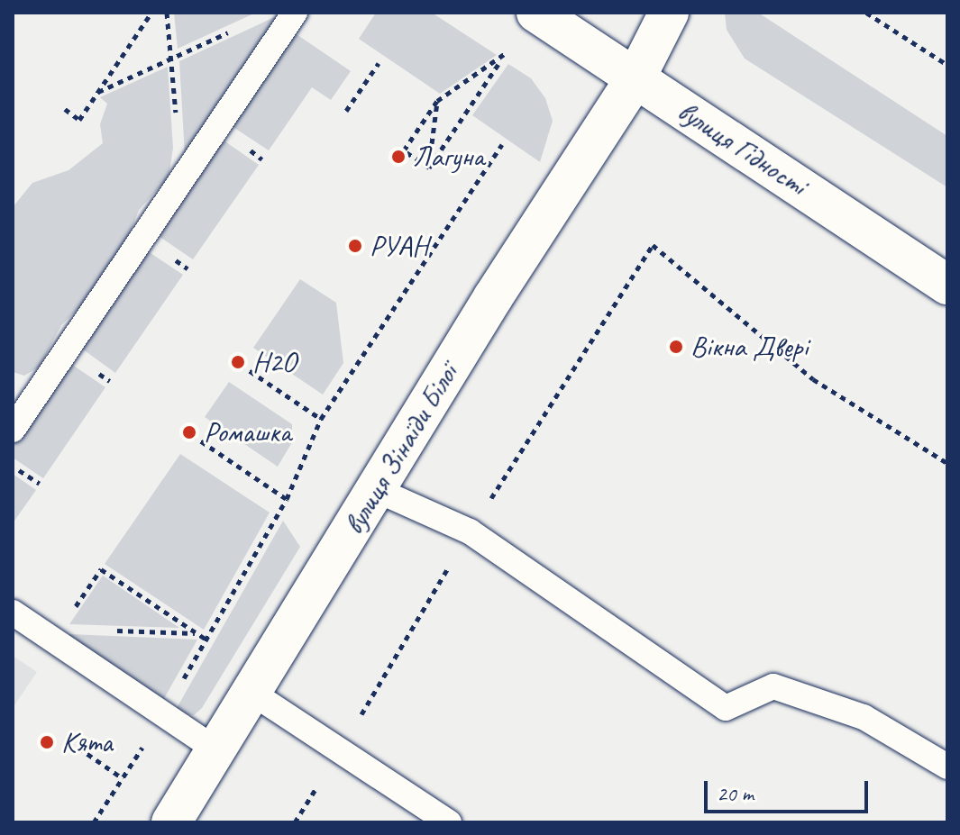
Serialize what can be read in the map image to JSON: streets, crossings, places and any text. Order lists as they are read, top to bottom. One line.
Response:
{"streets":{"street":["вулиця Гідності","вулиця Зінаїди Білої"]},"crossings":[["вулиця Гідності","вулиця Зінаїди Білої"]],"places":["Лагуна","РУАН","Вікна Двері","H2O","Ромашка","Кята"],"scale_bar":"20 m"}
